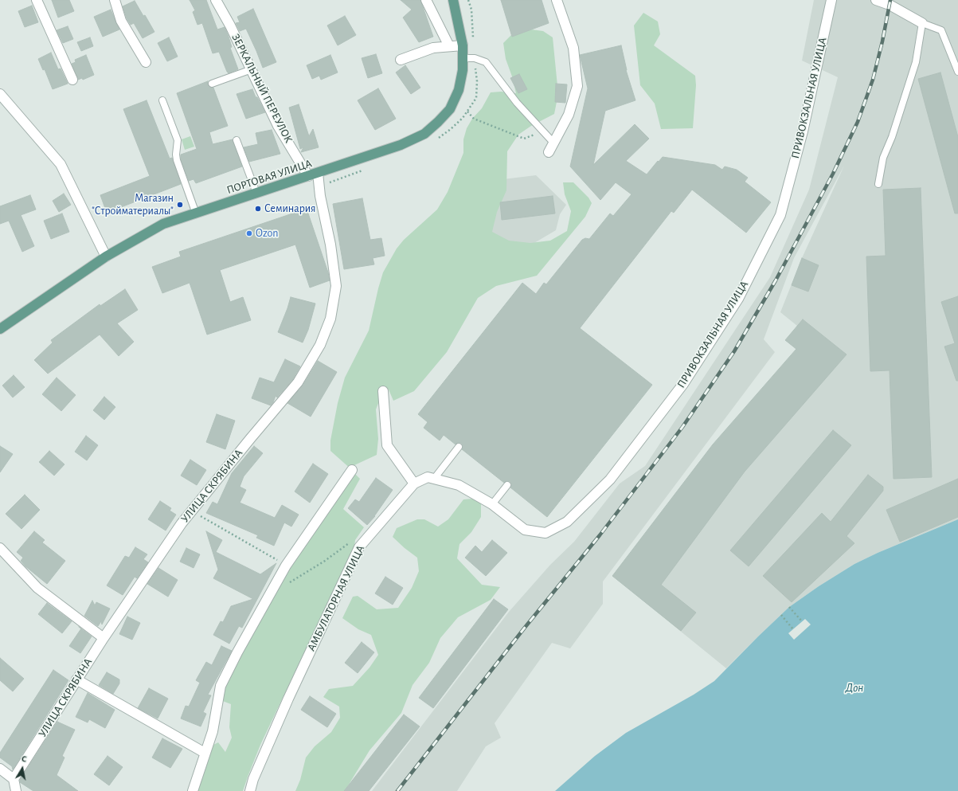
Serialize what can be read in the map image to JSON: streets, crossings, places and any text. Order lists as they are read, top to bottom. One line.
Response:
{"streets":{"main road":["ПОРТОВАЯ УЛИЦА"],"street":["ЗЕРКАЛЬНЫЙ ПЕРЕУЛОК","ПРИВОКЗАЛЬНАЯ УЛИЦА","УЛИЦА СКРЯБИНА","АМБУЛАТОРНАЯ УЛИЦА"]},"crossings":[["ЗЕРКАЛЬНЫЙ ПЕРЕУЛОК","ПОРТОВАЯ УЛИЦА"],["ЗЕРКАЛЬНЫЙ ПЕРЕУЛОК","УЛИЦА СКРЯБИНА"],["ПРИВОКЗАЛЬНАЯ УЛИЦА","АМБУЛАТОРНАЯ УЛИЦА"],["ПОРТОВАЯ УЛИЦА","УЛИЦА СКРЯБИНА"]],"water":["Дон"],"places":["Магазин \"Стройматериалы\"","Семинария","Ozon"],"north":"top"}
